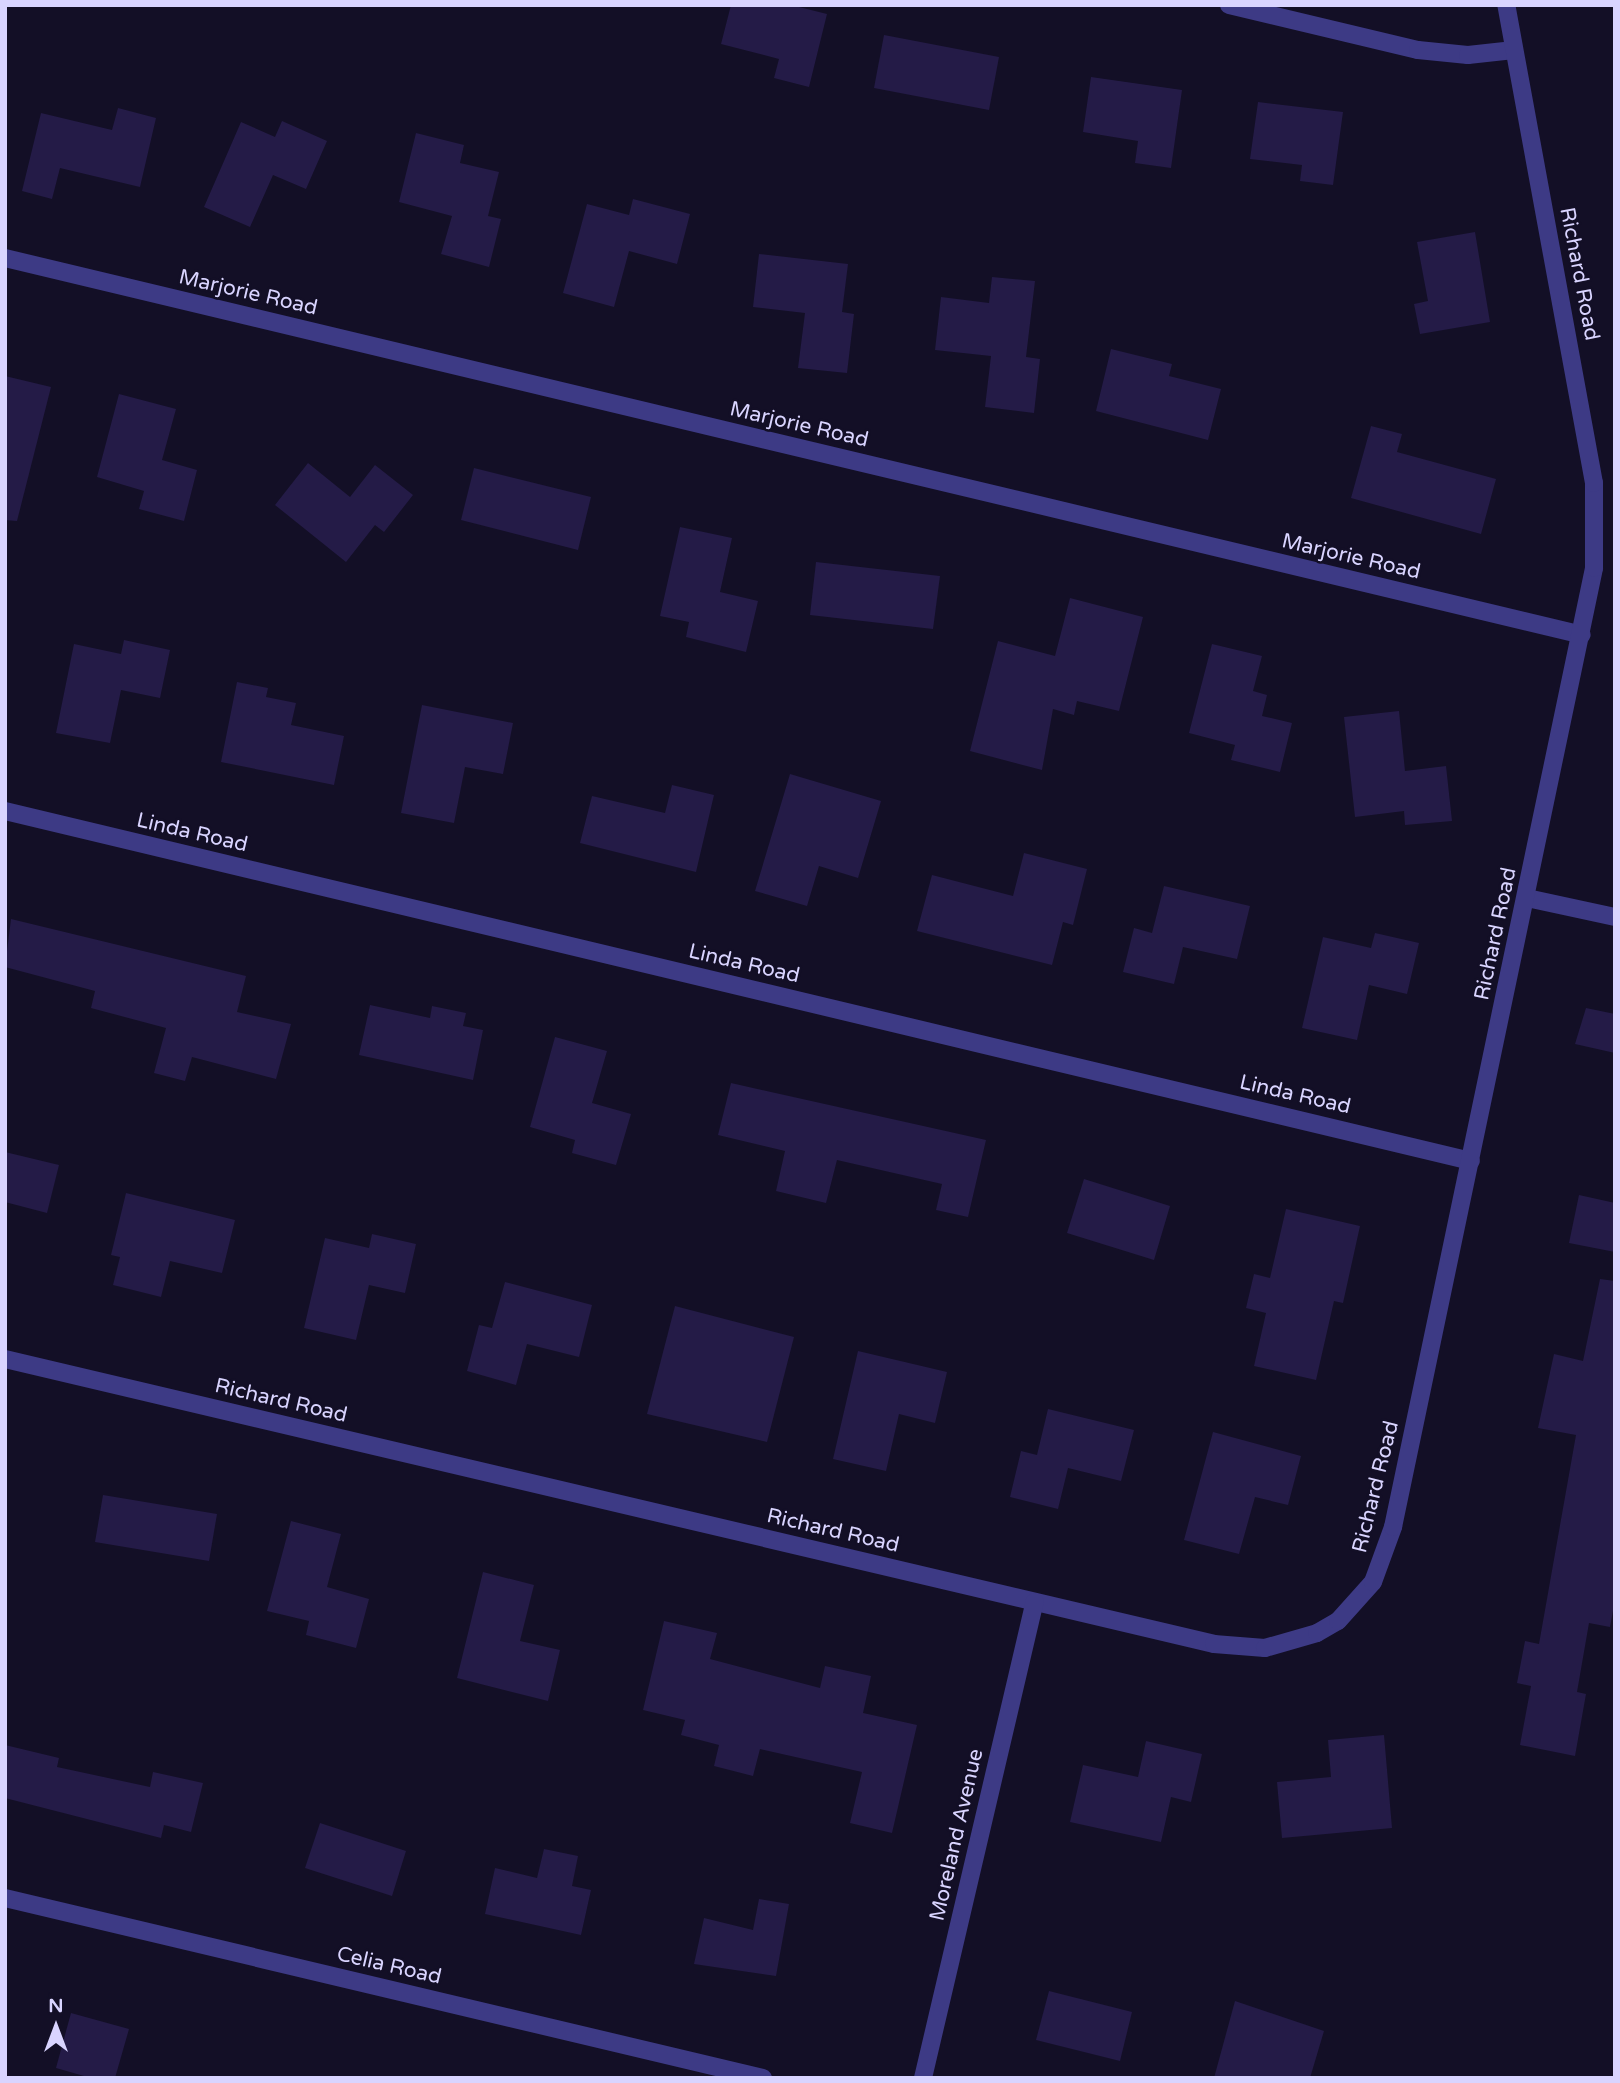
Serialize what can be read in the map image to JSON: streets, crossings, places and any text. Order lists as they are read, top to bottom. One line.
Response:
{"streets":{"street":["Richard Road","Marjorie Road","Linda Road","Moreland Avenue","Celia Road"]},"crossings":[["Richard Road","Marjorie Road"],["Richard Road","Linda Road"],["Richard Road","Moreland Avenue"]],"north":"top"}
